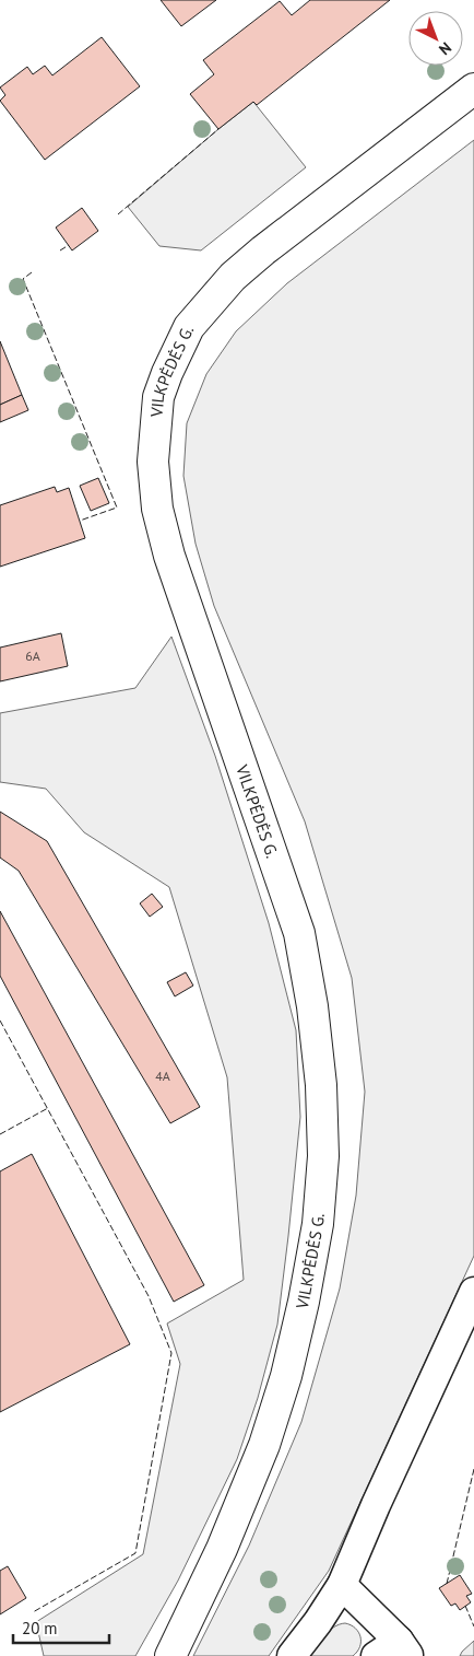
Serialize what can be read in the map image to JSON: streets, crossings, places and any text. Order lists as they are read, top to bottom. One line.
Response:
{"streets":{"main road":["VILKPĖDĖS G."]},"house_numbers":["6A","4A"],"scale_bar":"20 m","north":"bottom right"}
